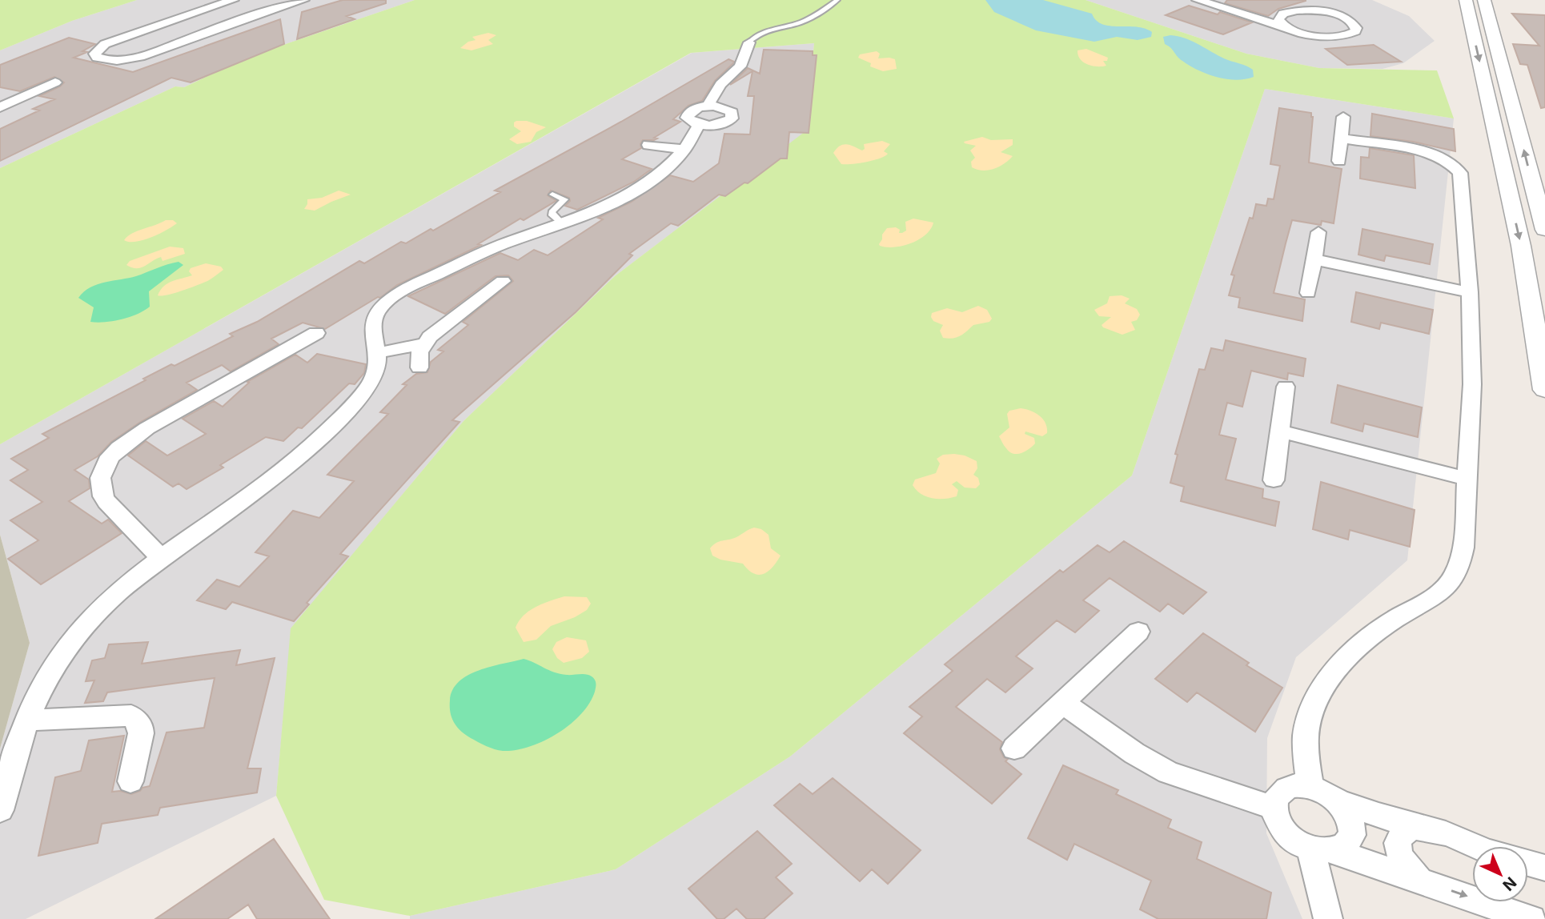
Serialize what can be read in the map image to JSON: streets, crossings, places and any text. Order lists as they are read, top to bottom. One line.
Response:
{"north":"bottom right"}
